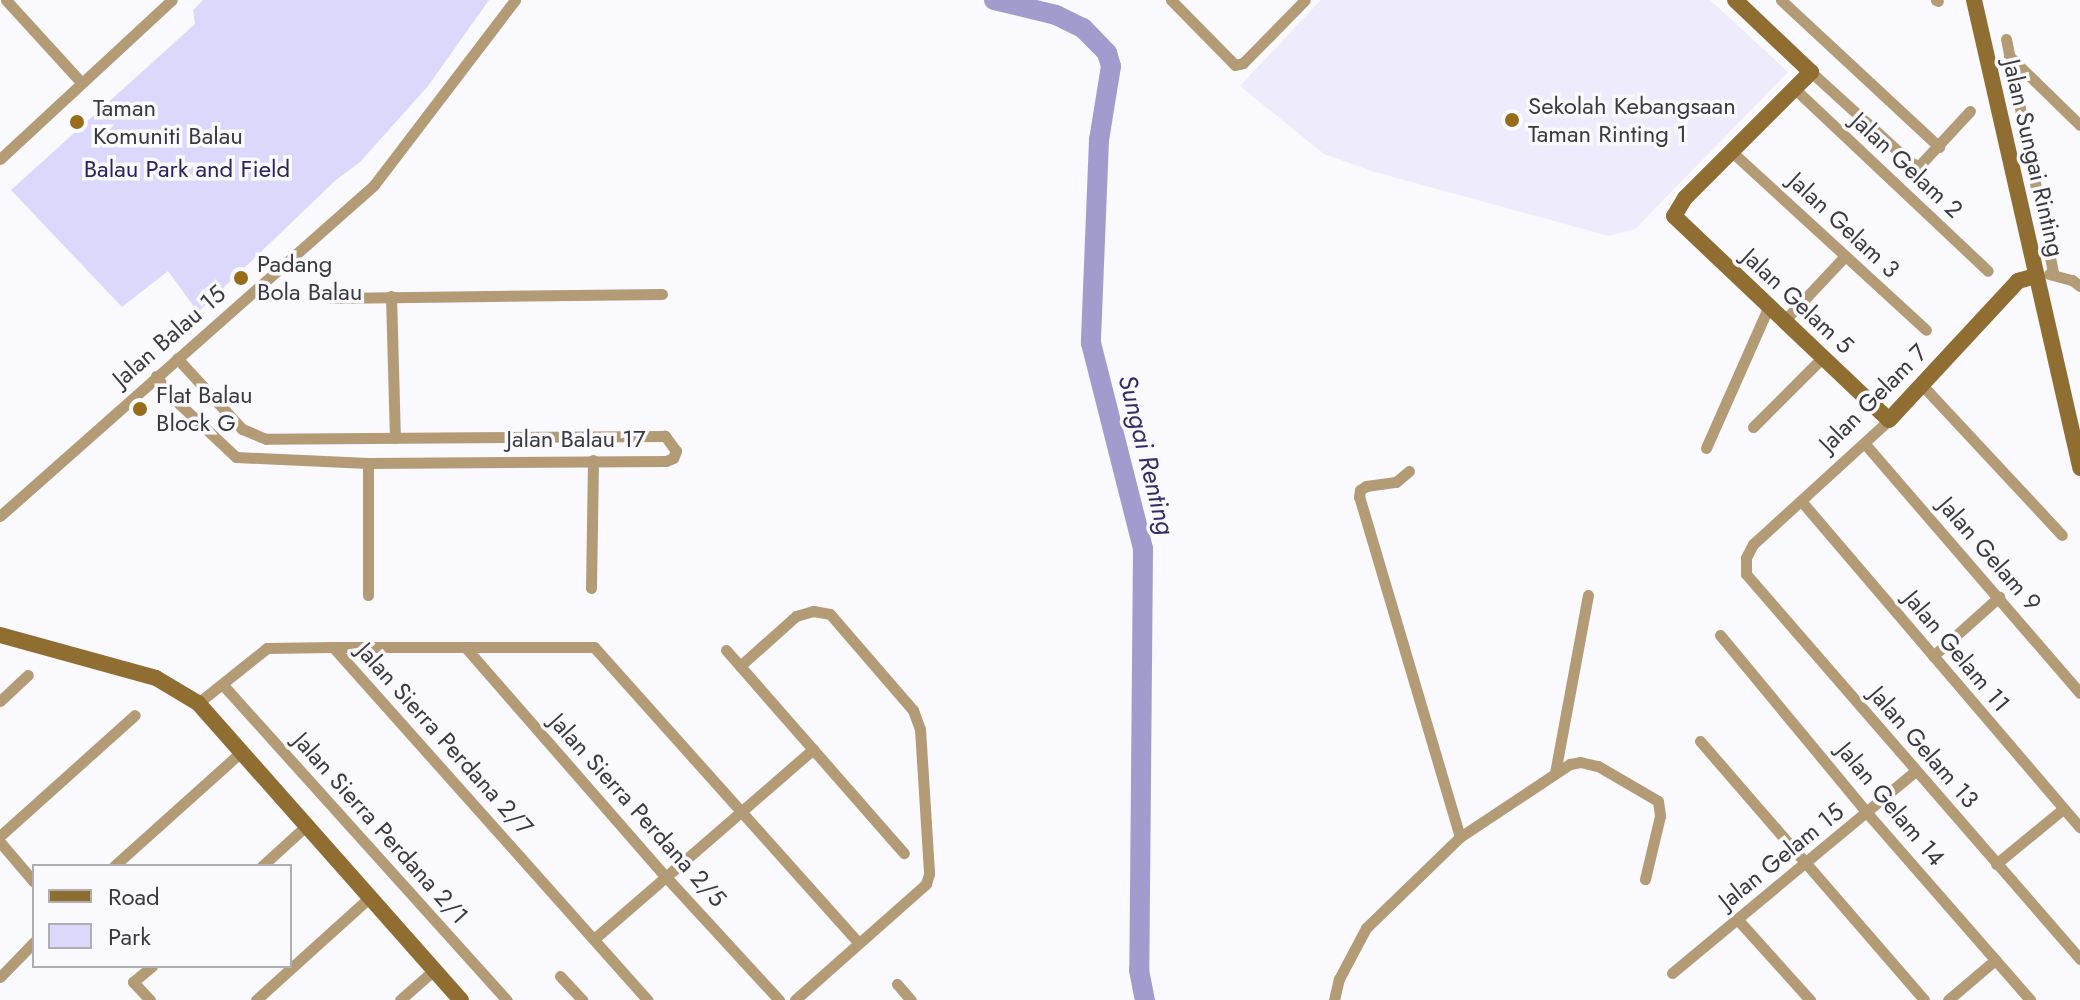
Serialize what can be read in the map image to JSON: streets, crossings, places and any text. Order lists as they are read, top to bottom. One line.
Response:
{"streets":{"street":["Jalan Sungai Rinting","Jalan Gelam 2","Jalan Gelam 3","Jalan Gelam 5","Jalan Balau 15","Jalan Gelam 7","Jalan Balau 17","Jalan Gelam 9","Jalan Gelam 11","Jalan Sierra Perdana 2/7","Jalan Gelam 13","Jalan Gelam 14","Jalan Sierra Perdana 2/5","Jalan Sierra Perdana 2/1","Jalan Gelam 15"]},"crossings":[["Jalan Sungai Rinting","Jalan Gelam 7"],["Jalan Gelam 3","Jalan Gelam 5"],["Jalan Gelam 5","Jalan Gelam 7"],["Jalan Balau 15","Jalan Balau 17"],["Jalan Gelam 7","Jalan Gelam 9"],["Jalan Gelam 7","Jalan Gelam 11"],["Jalan Gelam 7","Jalan Gelam 13"],["Jalan Sierra Perdana 2/7","Jalan Sierra Perdana 2/1"],["Jalan Gelam 13","Jalan Gelam 15"],["Jalan Gelam 14","Jalan Gelam 15"]],"water":["Sungai Renting"],"parks":["Balau Park and Field"],"places":["Sekolah Kebangsaan Taman Rinting 1","Taman Komuniti Balau","Padang Bola Balau","Flat Balau Block G"],"legend":["Road","Park"]}
